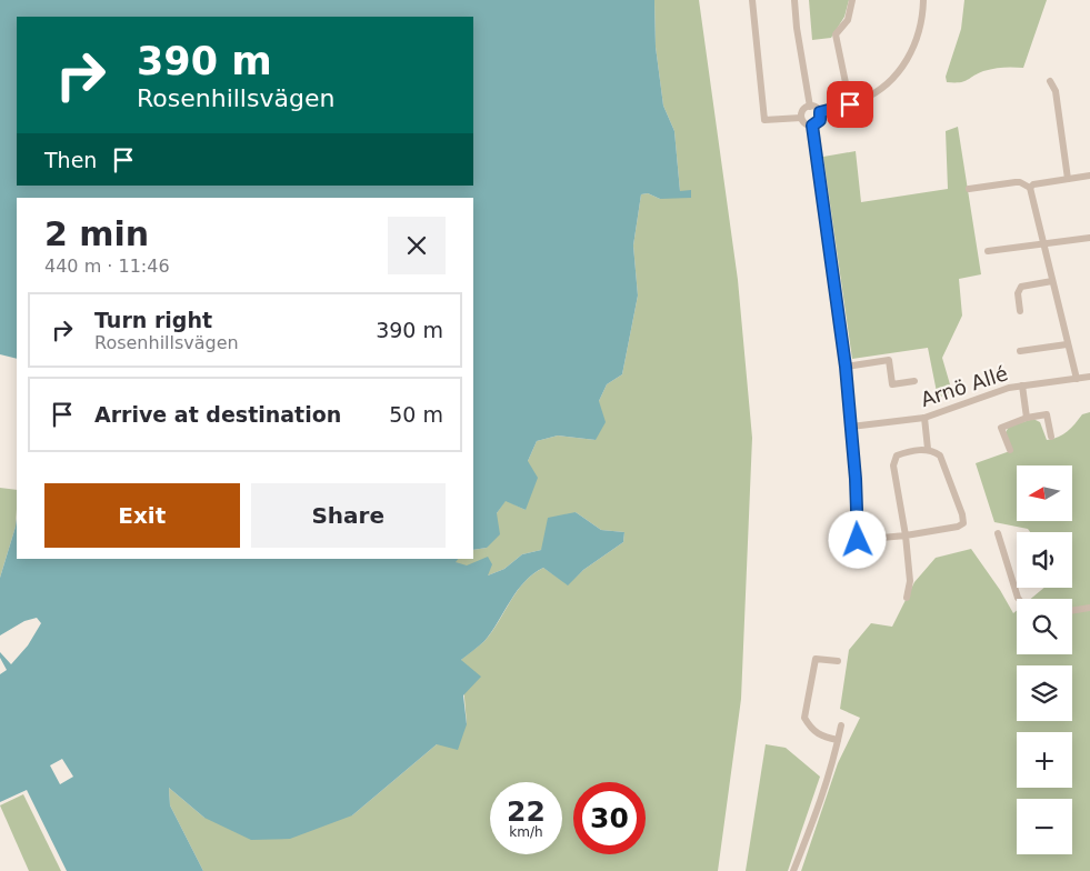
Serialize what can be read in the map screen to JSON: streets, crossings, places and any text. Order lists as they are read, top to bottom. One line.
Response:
{"streets":{"street":["Arnö Allé"]},"north":"left","page":{"turn":["390 m","Rosenhillsvägen"],"then":"Then","heading":["2 min","440 m · 11:46"],"list":[{"name":"Turn right","note":"Rosenhillsvägen","value":"390 m"},{"name":"Arrive at destination","value":"50 m"}],"map_buttons":["+","−"],"buttons":["Exit","Share"],"speed":"22 km/h","limit":"30"}}
